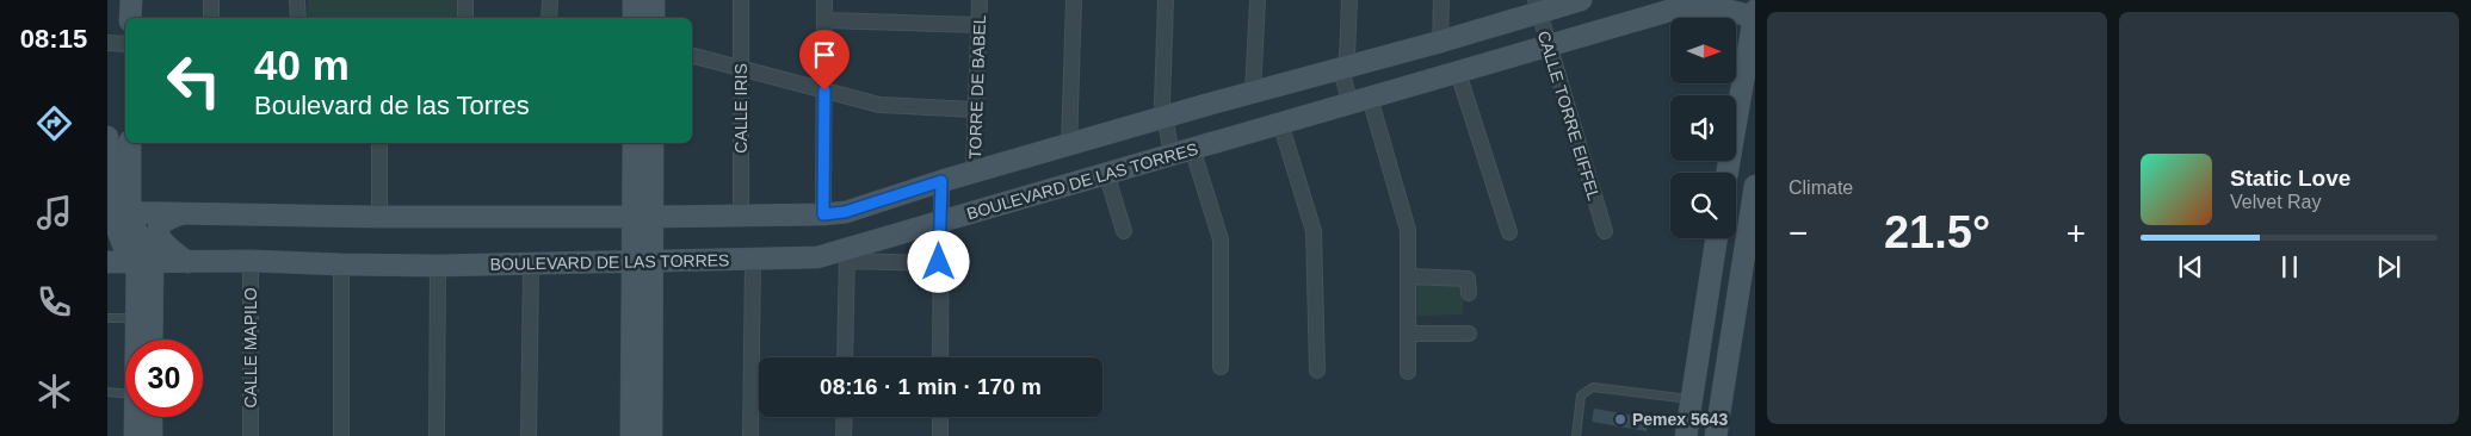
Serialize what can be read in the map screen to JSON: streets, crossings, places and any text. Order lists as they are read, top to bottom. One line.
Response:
{"streets":{"street":["TORRE DE BABEL","CALLE IRIS","CALLE TORRE EIFFEL","BOULEVARD DE LAS TORRES","CALLE MAPILO"]},"crossings":[["CALLE TORRE EIFFEL","BOULEVARD DE LAS TORRES"],["BOULEVARD DE LAS TORRES","CALLE MAPILO"]],"places":["Pemex 5643"],"north":"right","page":{"tabs":"08:15","tile":"Climate","turn":["40 m","Boulevard de las Torres"],"song":["Static Love","Velvet Ray"],"heat":["−","21.5°","+"],"limit":"30","trip":"08:16 · 1 min · 170 m"}}
